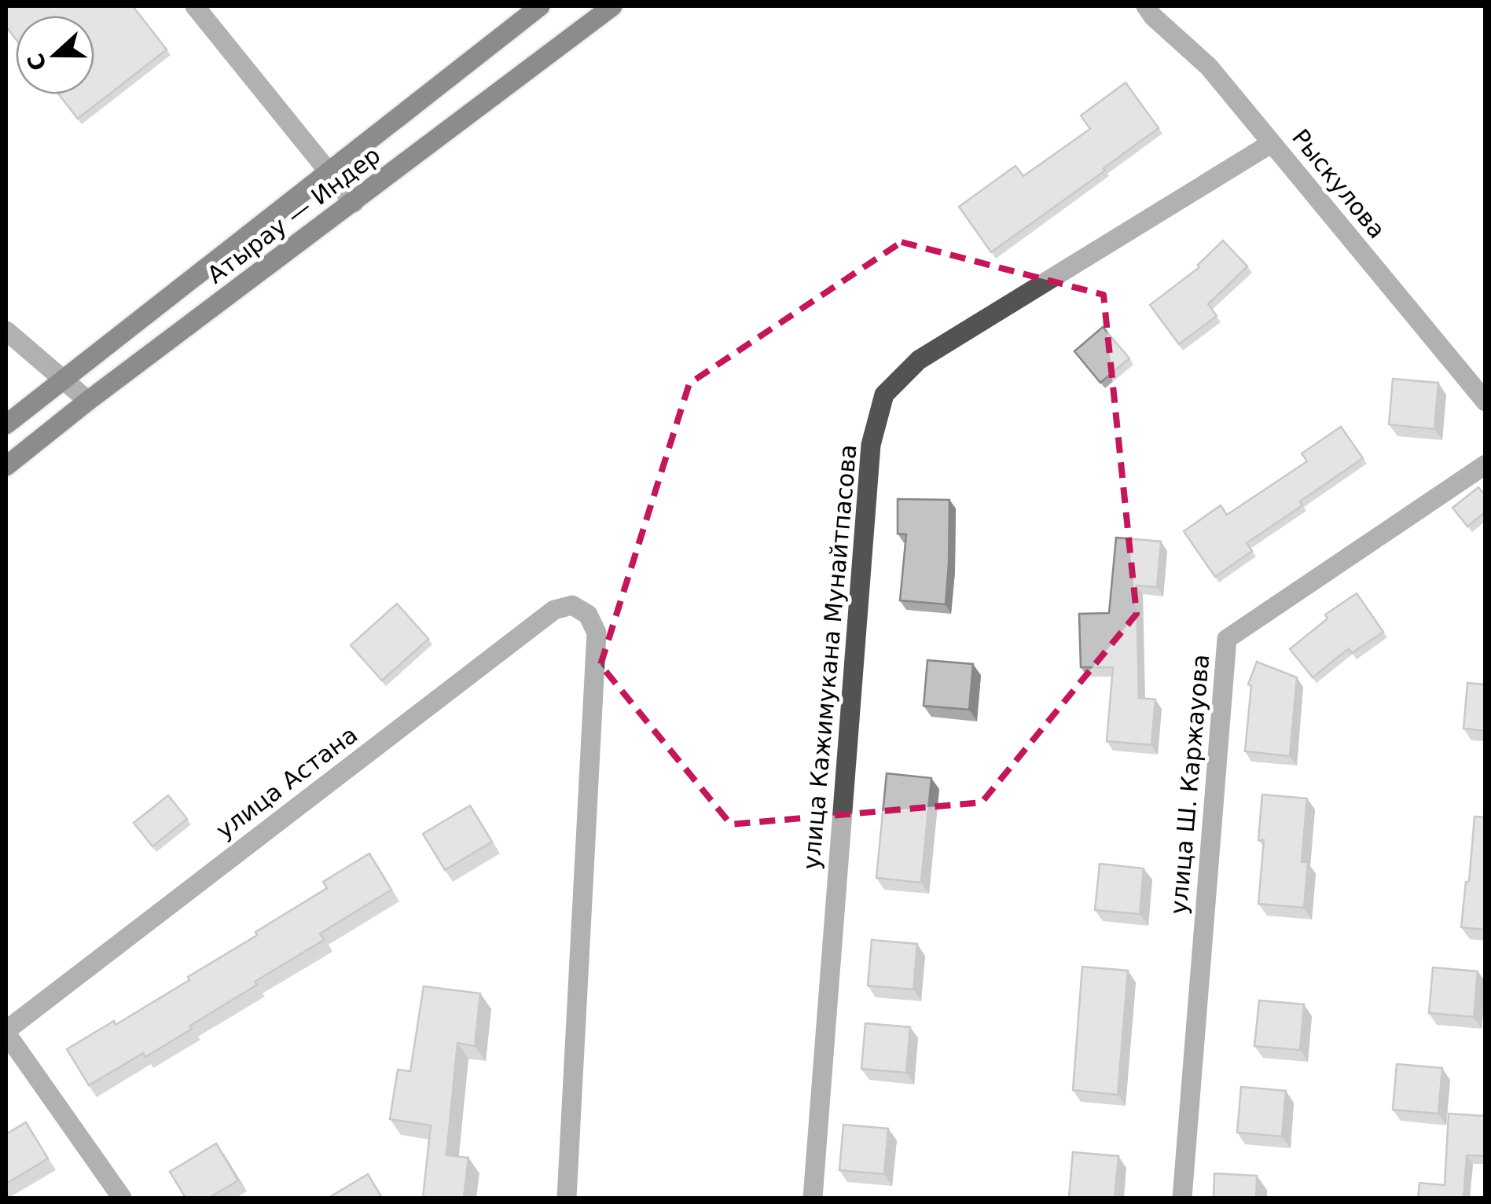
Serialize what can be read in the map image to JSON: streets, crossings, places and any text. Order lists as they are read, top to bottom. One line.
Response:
{"streets":{"main road":["Атырау — Индер"],"street":["Рыскулова","улица Кажимукана Мунайтпасова","улица Астана","улица Ш. Каржауова"]},"crossings":[["Рыскулова","улица Кажимукана Мунайтпасова"]],"north":"left"}
